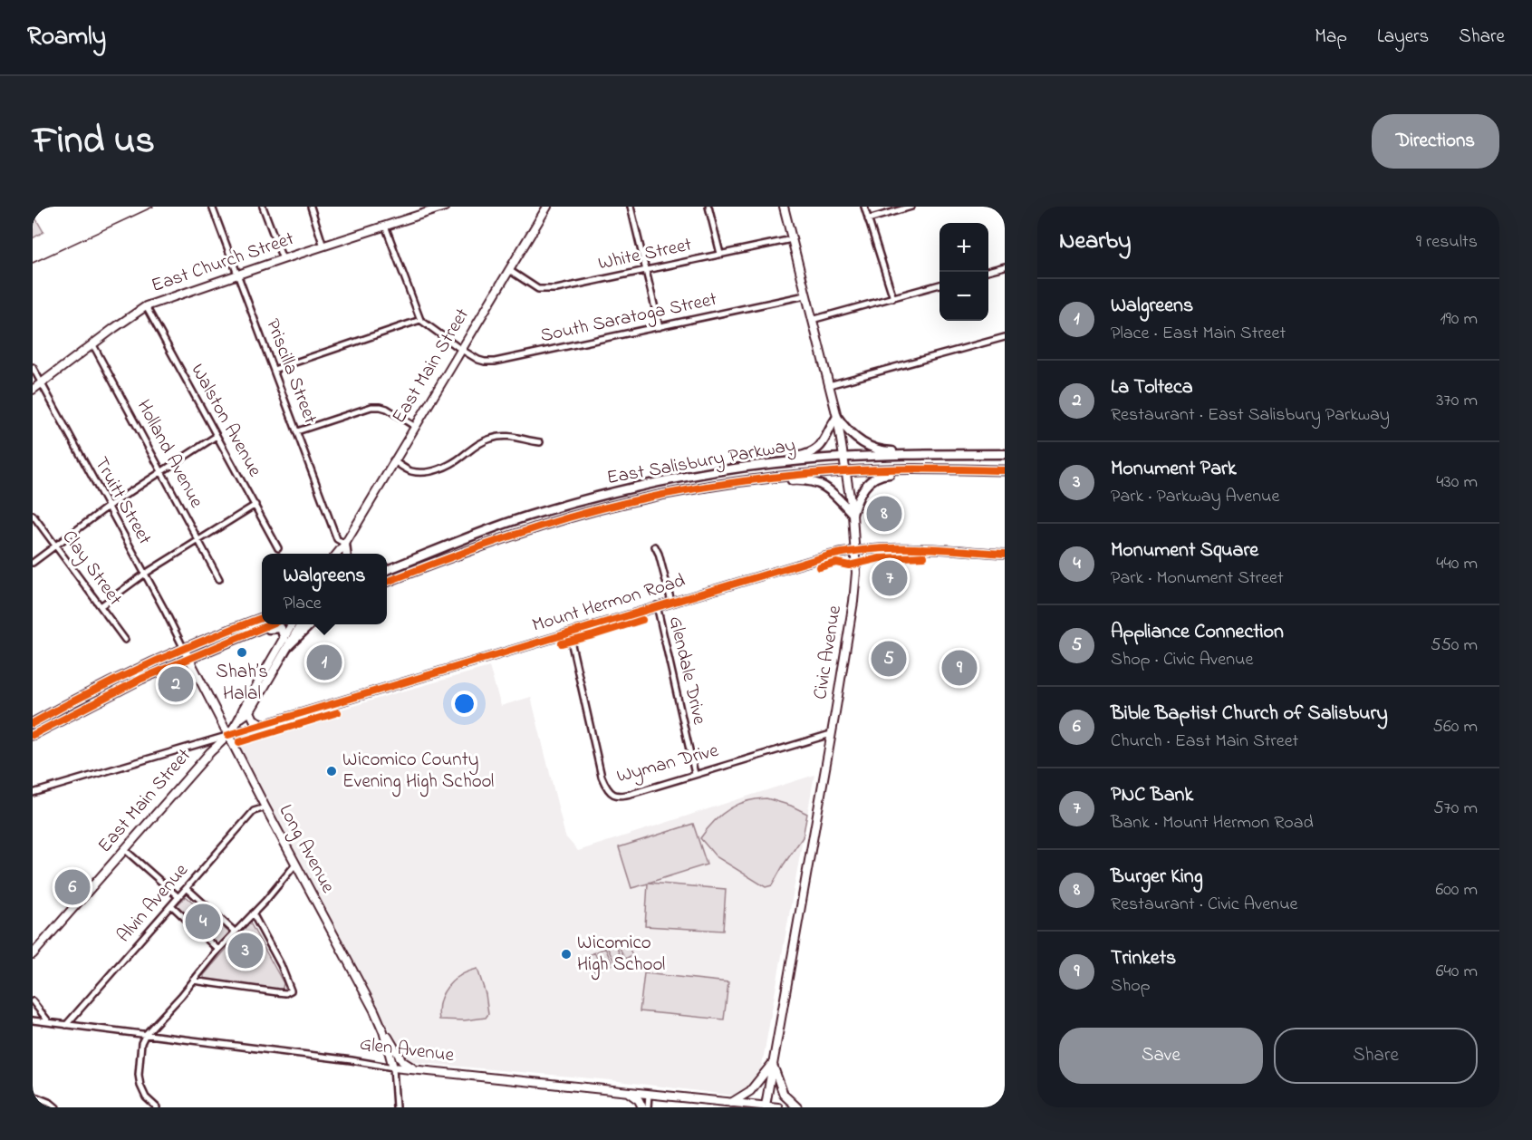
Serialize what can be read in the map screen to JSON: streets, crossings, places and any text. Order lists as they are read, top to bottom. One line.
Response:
{"streets":{"main road":["East Salisbury Parkway"],"street":["White Street","East Church Street","South Saratoga Street","East Main Street","Priscilla Street","Walston Avenue","Holland Avenue","Truitt Street","Clay Street","Mount Hermon Road","Civic Avenue","Glendale Drive","Wyman Drive","Long Avenue","Alvin Avenue","Glen Avenue"]},"crossings":[["White Street","East Main Street"],["White Street","Civic Avenue"],["East Church Street","Priscilla Street"],["East Church Street","Walston Avenue"],["East Church Street","Holland Avenue"],["East Church Street","Truitt Street"],["South Saratoga Street","East Main Street"],["South Saratoga Street","Civic Avenue"],["East Main Street","Priscilla Street"],["East Main Street","Mount Hermon Road"],["East Main Street","Long Avenue"],["East Salisbury Parkway","Civic Avenue"],["Truitt Street","Long Avenue"],["Mount Hermon Road","Civic Avenue"],["Mount Hermon Road","Glendale Drive"],["Mount Hermon Road","Wyman Drive"],["Mount Hermon Road","Long Avenue"],["Civic Avenue","Wyman Drive"],["Civic Avenue","Glen Avenue"],["Glendale Drive","Wyman Drive"],["Long Avenue","Alvin Avenue"],["Long Avenue","Glen Avenue"],["Alvin Avenue","Glen Avenue"]],"places":["Shah’s Halal","Wicomico County Evening High School","Wicomico High School"],"page":{"header":"Roamly","nav":["Map","Layers","Share"],"title":"Find us","buttons":["Directions",["Save","Share"]],"heading":["Nearby","9 results"],"map_buttons":["+","−"],"list":[{"mark":"1","name":"Walgreens","note":"Place · East Main Street","value":"190 m"},{"mark":"2","name":"La Tolteca","note":"Restaurant · East Salisbury Parkway","value":"370 m"},{"mark":"3","name":"Monument Park","note":"Park · Parkway Avenue","value":"430 m"},{"mark":"4","name":"Monument Square","note":"Park · Monument Street","value":"440 m"},{"mark":"5","name":"Appliance Connection","note":"Shop · Civic Avenue","value":"550 m"},{"mark":"6","name":"Bible Baptist Church of Salisbury","note":"Church · East Main Street","value":"560 m"},{"mark":"7","name":"PNC Bank","note":"Bank · Mount Hermon Road","value":"570 m"},{"mark":"8","name":"Burger King","note":"Restaurant · Civic Avenue","value":"600 m"},{"mark":"9","name":"Trinkets","note":"Shop","value":"640 m"}],"pins":["8","7","5","1","9","2","6","4","3"],"popup":["Walgreens","Place"]}}
